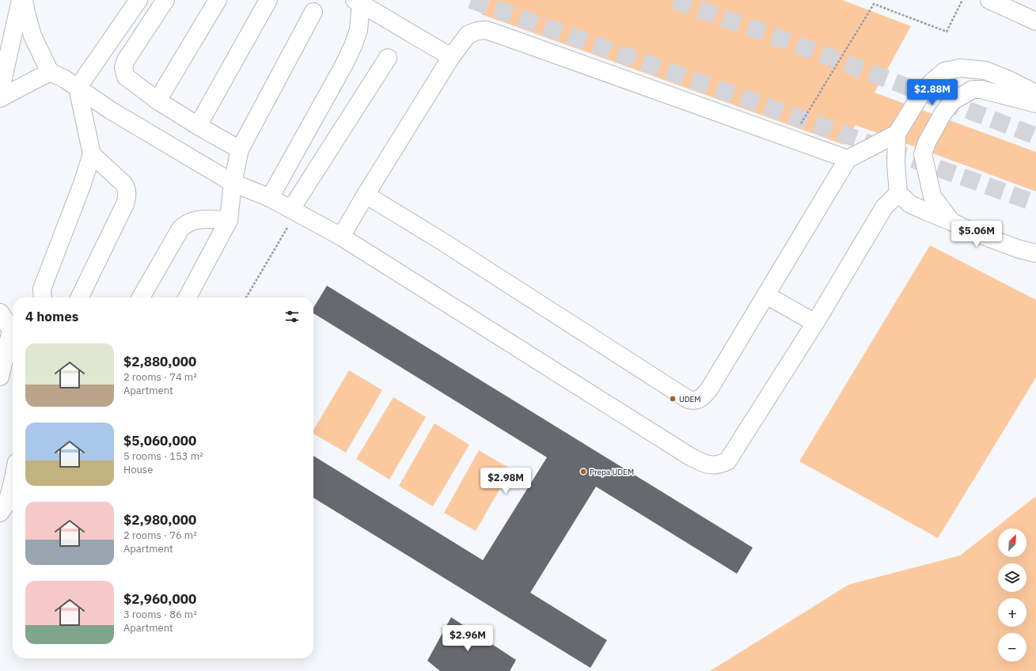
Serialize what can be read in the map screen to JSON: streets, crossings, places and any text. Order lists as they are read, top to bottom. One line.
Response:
{"places":["UDEM","Prepa UDEM"],"north":"top right","page":{"price":["$2.88M","$5.06M","$2.98M","$2.96M"],"heading":"4 homes","list":[{"name":"$2,880,000","note":"2 rooms · 74 m² · Apartment"},{"name":"$5,060,000","note":"5 rooms · 153 m² · House"},{"name":"$2,980,000","note":"2 rooms · 76 m² · Apartment"},{"name":"$2,960,000","note":"3 rooms · 86 m² · Apartment"}],"map_buttons":["+","−"]}}
